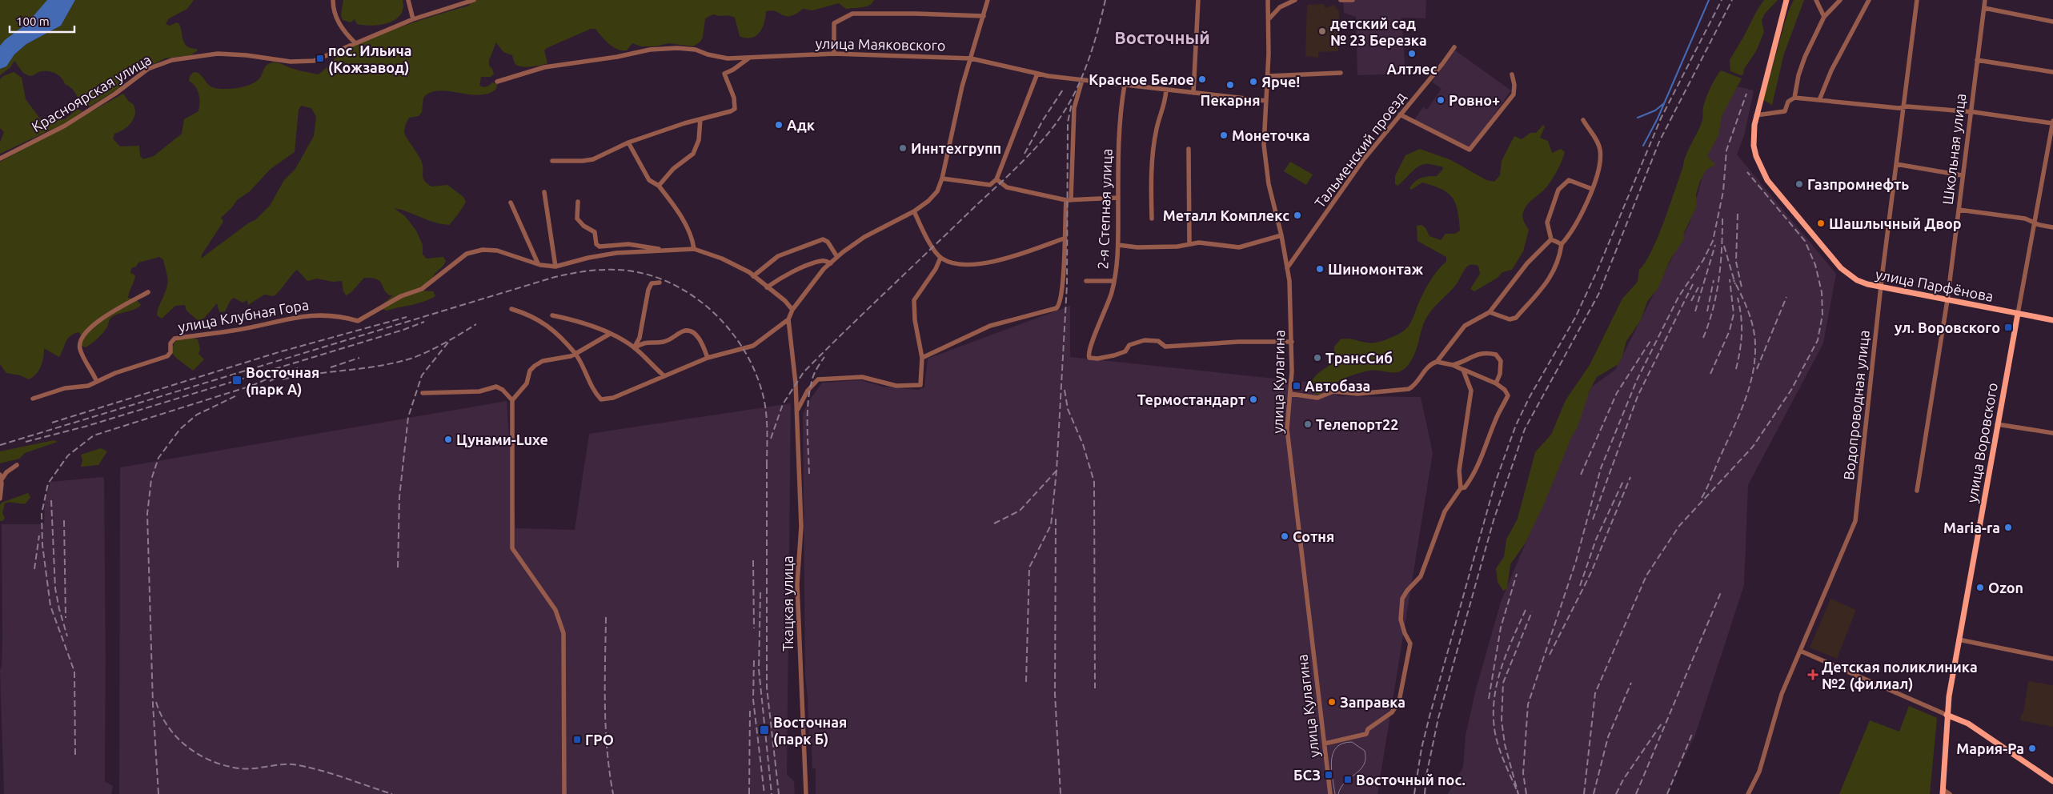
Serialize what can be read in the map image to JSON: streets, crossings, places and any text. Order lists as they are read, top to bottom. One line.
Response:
{"streets":{"main road":["улица Парфёнова","улица Воровского"],"street":["улица Маяковского","Красноярская улица","Школьная улица","Тальменский проезд","2-я Степная улица","улица Клубная Гора","улица Кулагина","Водопроводная улица","Ткацкая улица"]},"crossings":[["улица Маяковского","2-я Степная улица"],["улица Маяковского","улица Кулагина"],["Школьная улица","улица Парфёнова"],["Тальменский проезд","улица Кулагина"],["2-я Степная улица","улица Кулагина"],["улица Парфёнова","Водопроводная улица"],["улица Парфёнова","улица Воровского"]],"districts":["Восточный"],"places":{"other":["детский сад № 23 Березка","Алтлес","Красное Белое","Ярче!","Пекарня","Ровно+","Адк","Монеточка","Иннтехгрупп","Газпромнефть","Металл Комплекс","Шашлычный Двор","Шиномонтаж","ТрансСиб","Термостандарт","Телепорт22","Цунами-Luxe","Maria-ra","Сотня","Ozon","Заправка","Мария-Ра"],"transit":["пос. Ильича (Кожзавод)","ул. Воровского","Восточная (парк А)","Автобаза","Восточная (парк Б)","ГРО","БСЗ","Восточный пос."],"health":["Детская поликлиника №2 (филиал)"]},"scale_bar":"100 m"}
